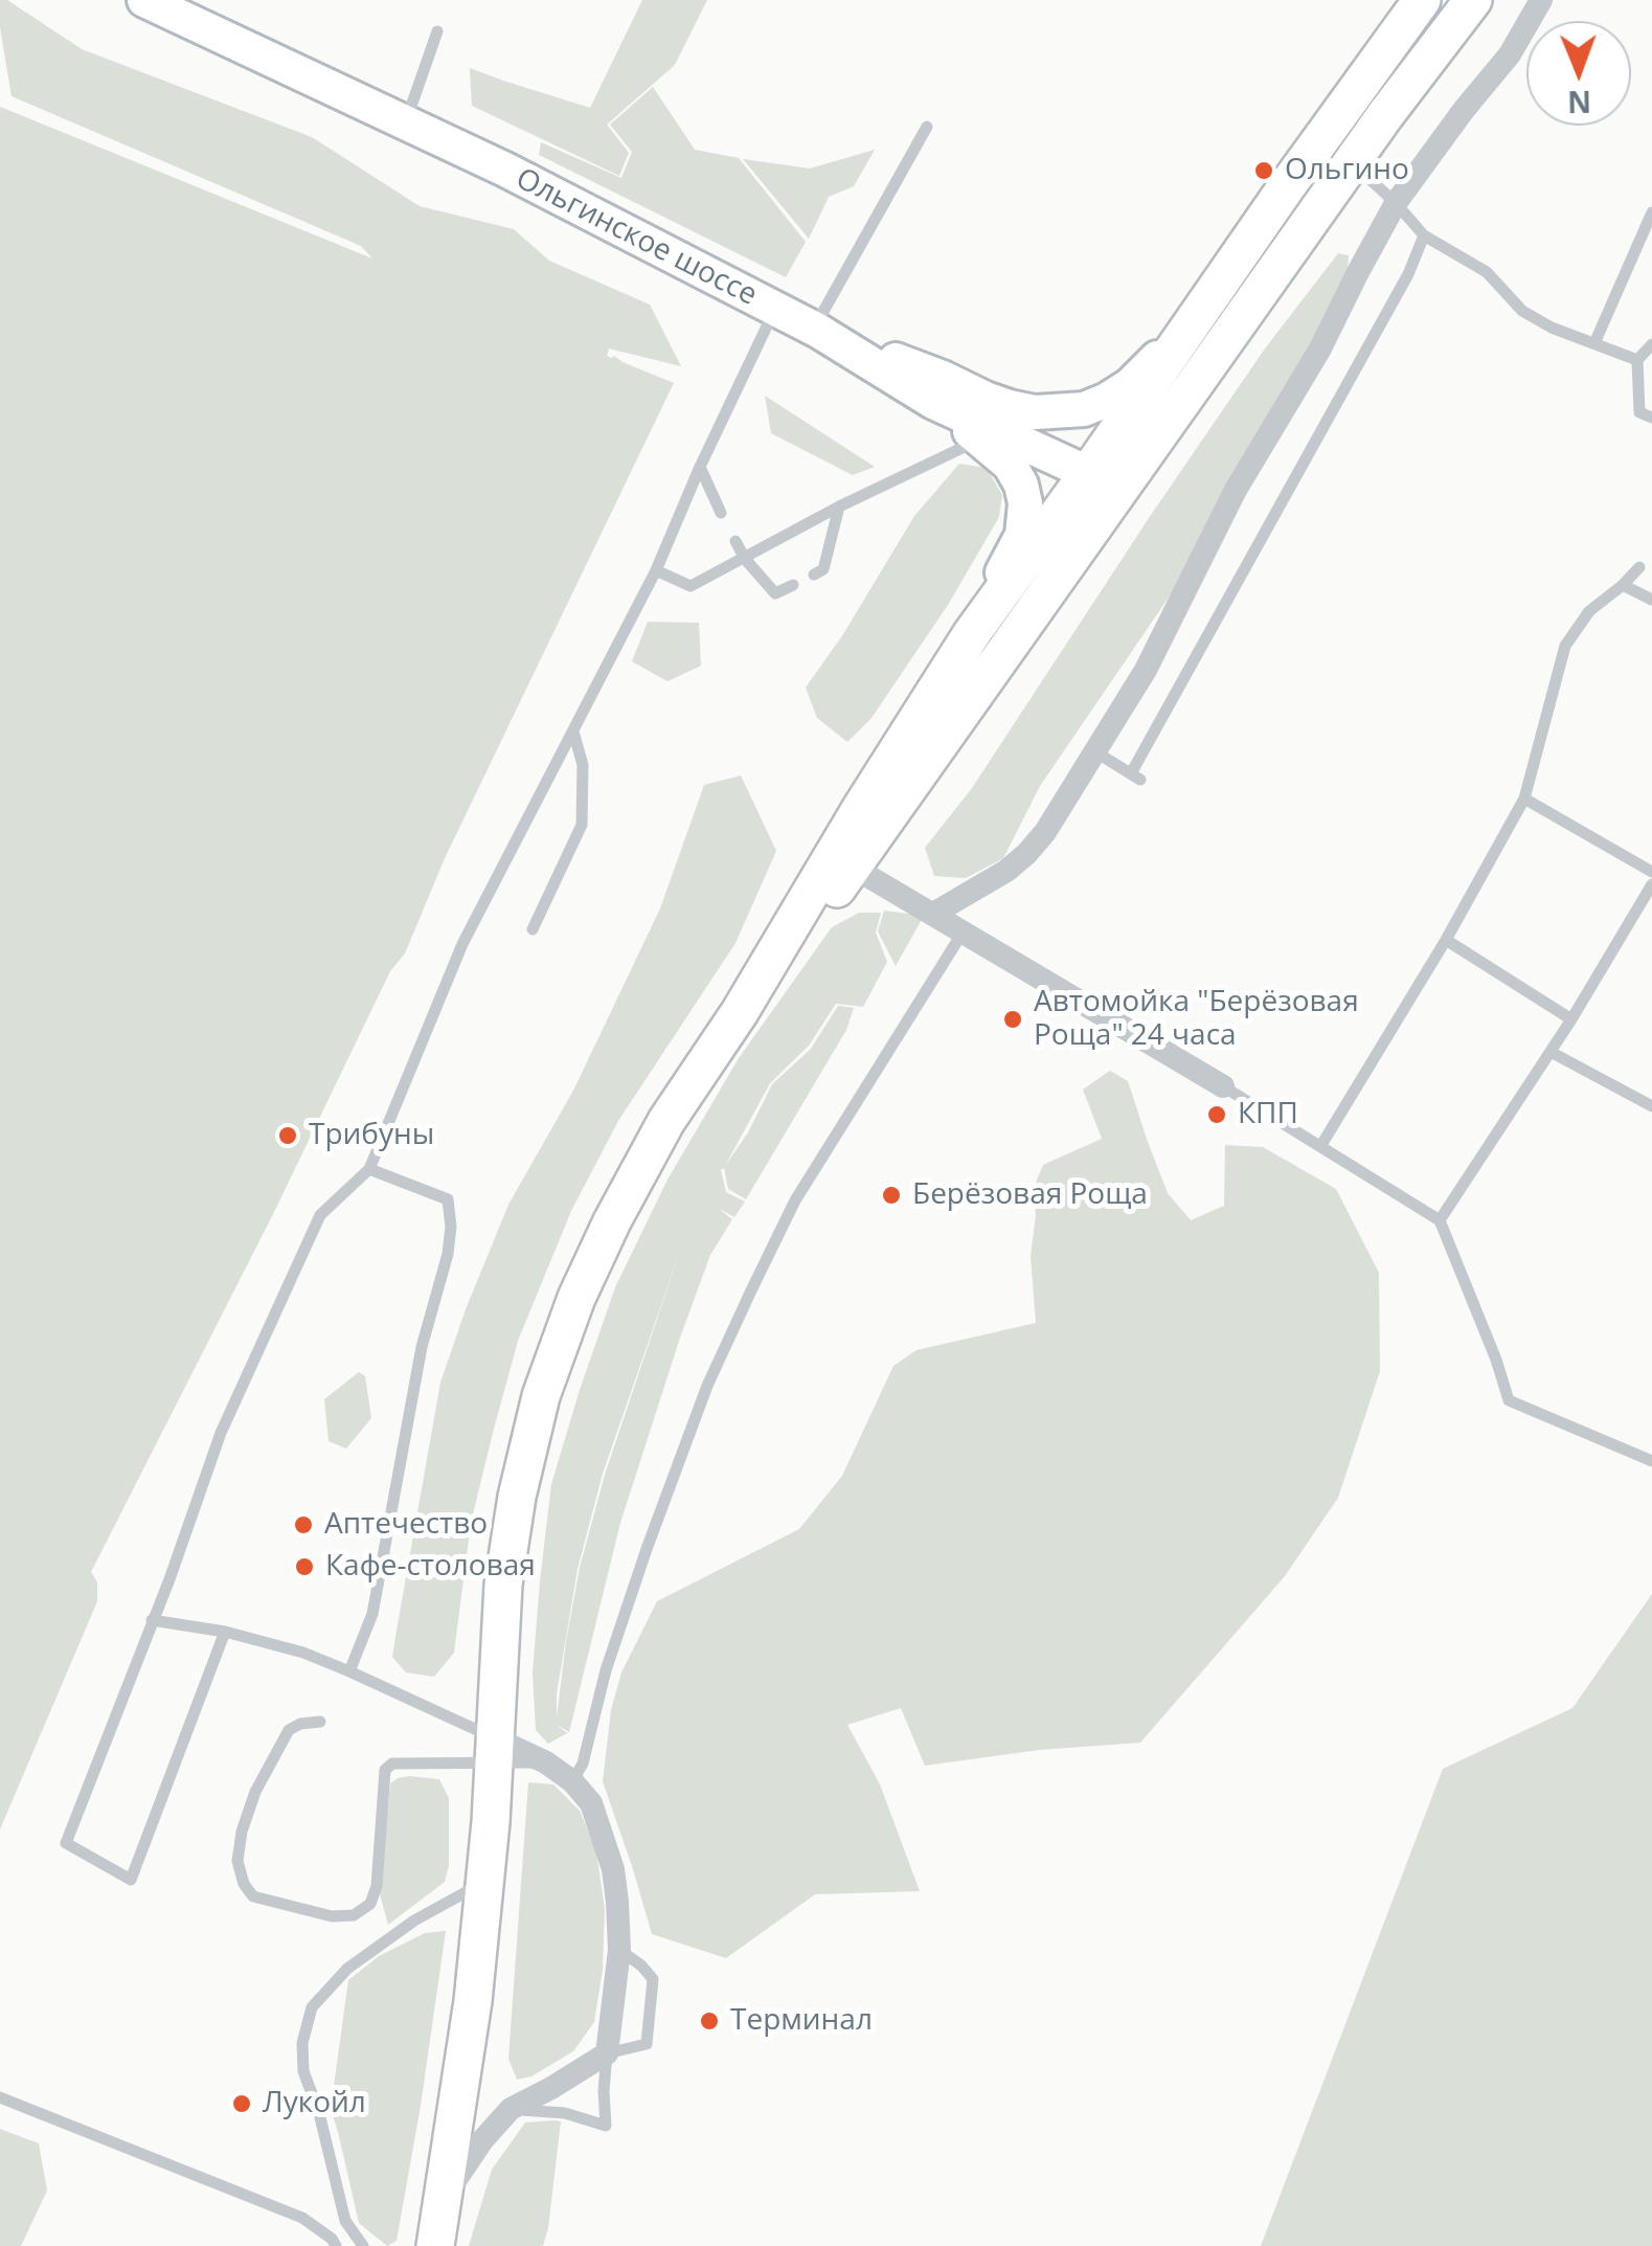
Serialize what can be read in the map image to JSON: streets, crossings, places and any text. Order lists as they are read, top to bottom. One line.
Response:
{"streets":{"main road":["Ольгинское шоссе"]},"places":["Ольгино","Автомойка \"Берёзовая Роща\" 24 часа","КПП","Трибуны","Берёзовая Роща","Аптечество","Кафе-столовая","Терминал","Лукойл"],"north":"bottom"}
